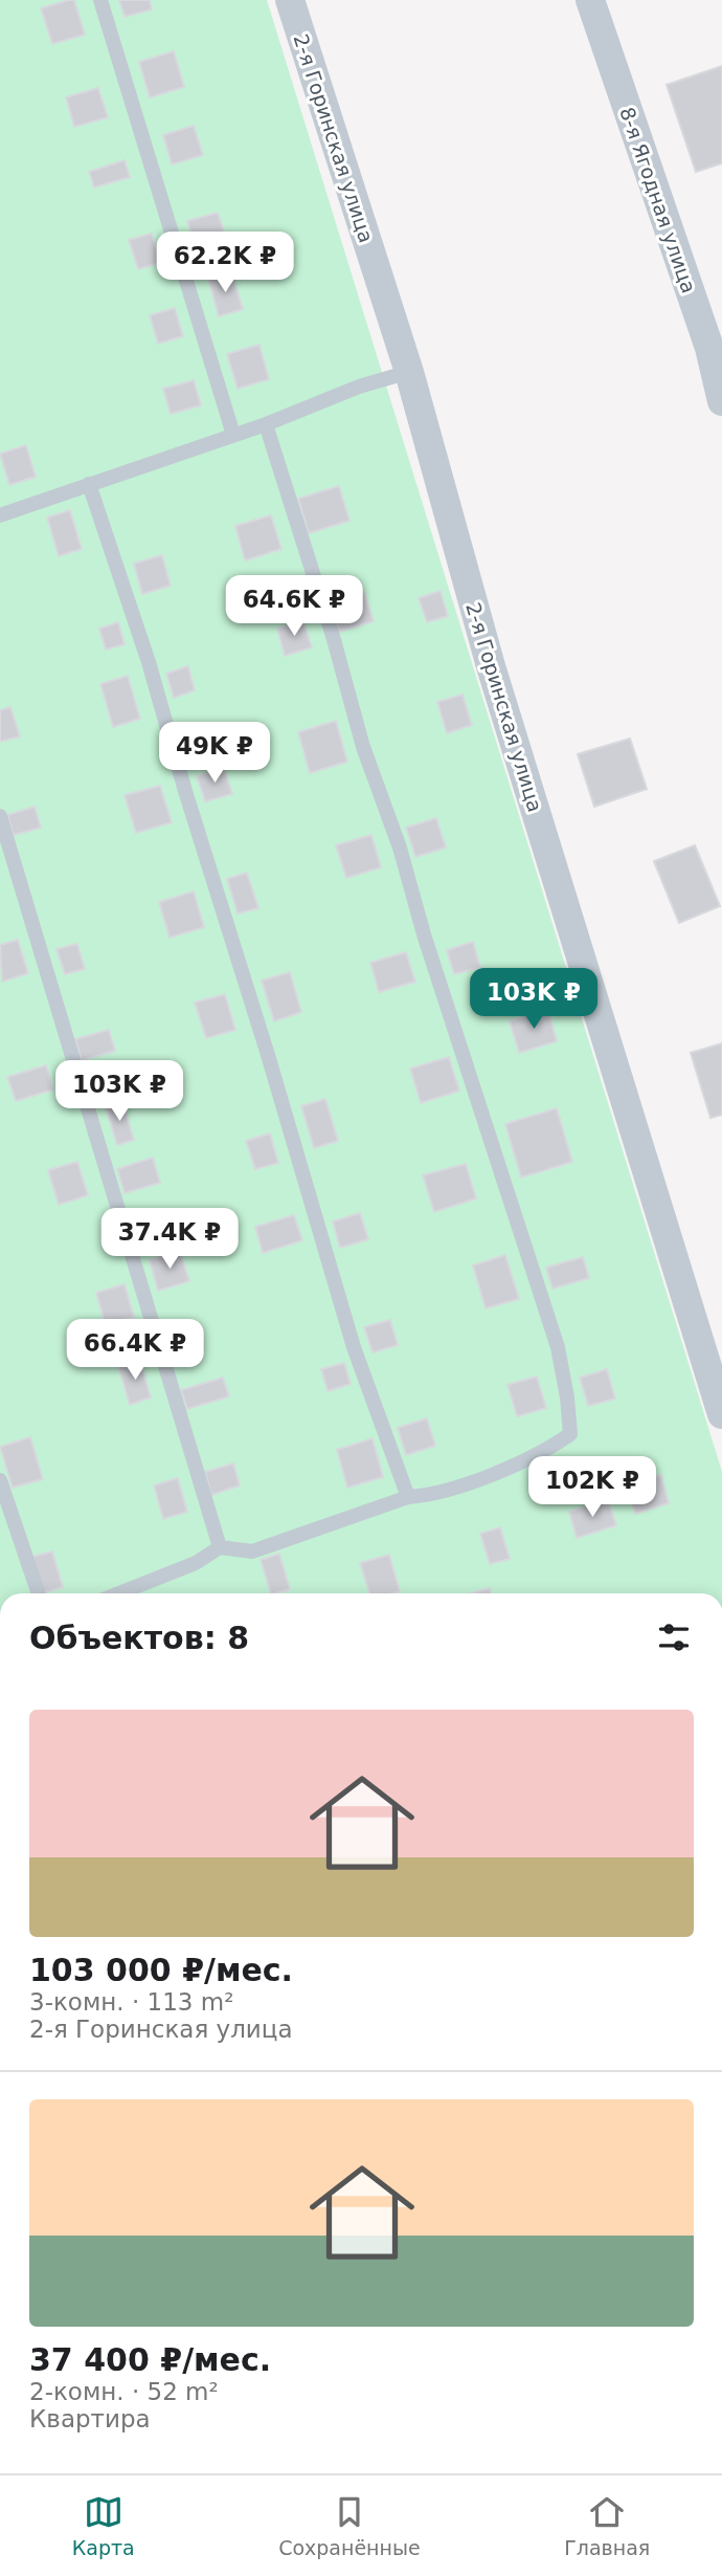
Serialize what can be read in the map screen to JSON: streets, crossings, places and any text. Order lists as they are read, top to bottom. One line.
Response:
{"streets":{"street":["2-я Горинская улица","8-я Ягодная улица"]},"page":{"price":["62.2K ₽","64.6K ₽","49K ₽","103K ₽","103K ₽","37.4K ₽","66.4K ₽","102K ₽"],"heading":"Объектов: 8","list":[{"name":"103 000 ₽/мес.","note":"3-комн. · 113 m² · 2-я Горинская улица"},{"name":"37 400 ₽/мес.","note":"2-комн. · 52 m² · Квартира"}],"tabs":["Карта","Сохранённые","Главная"]}}
